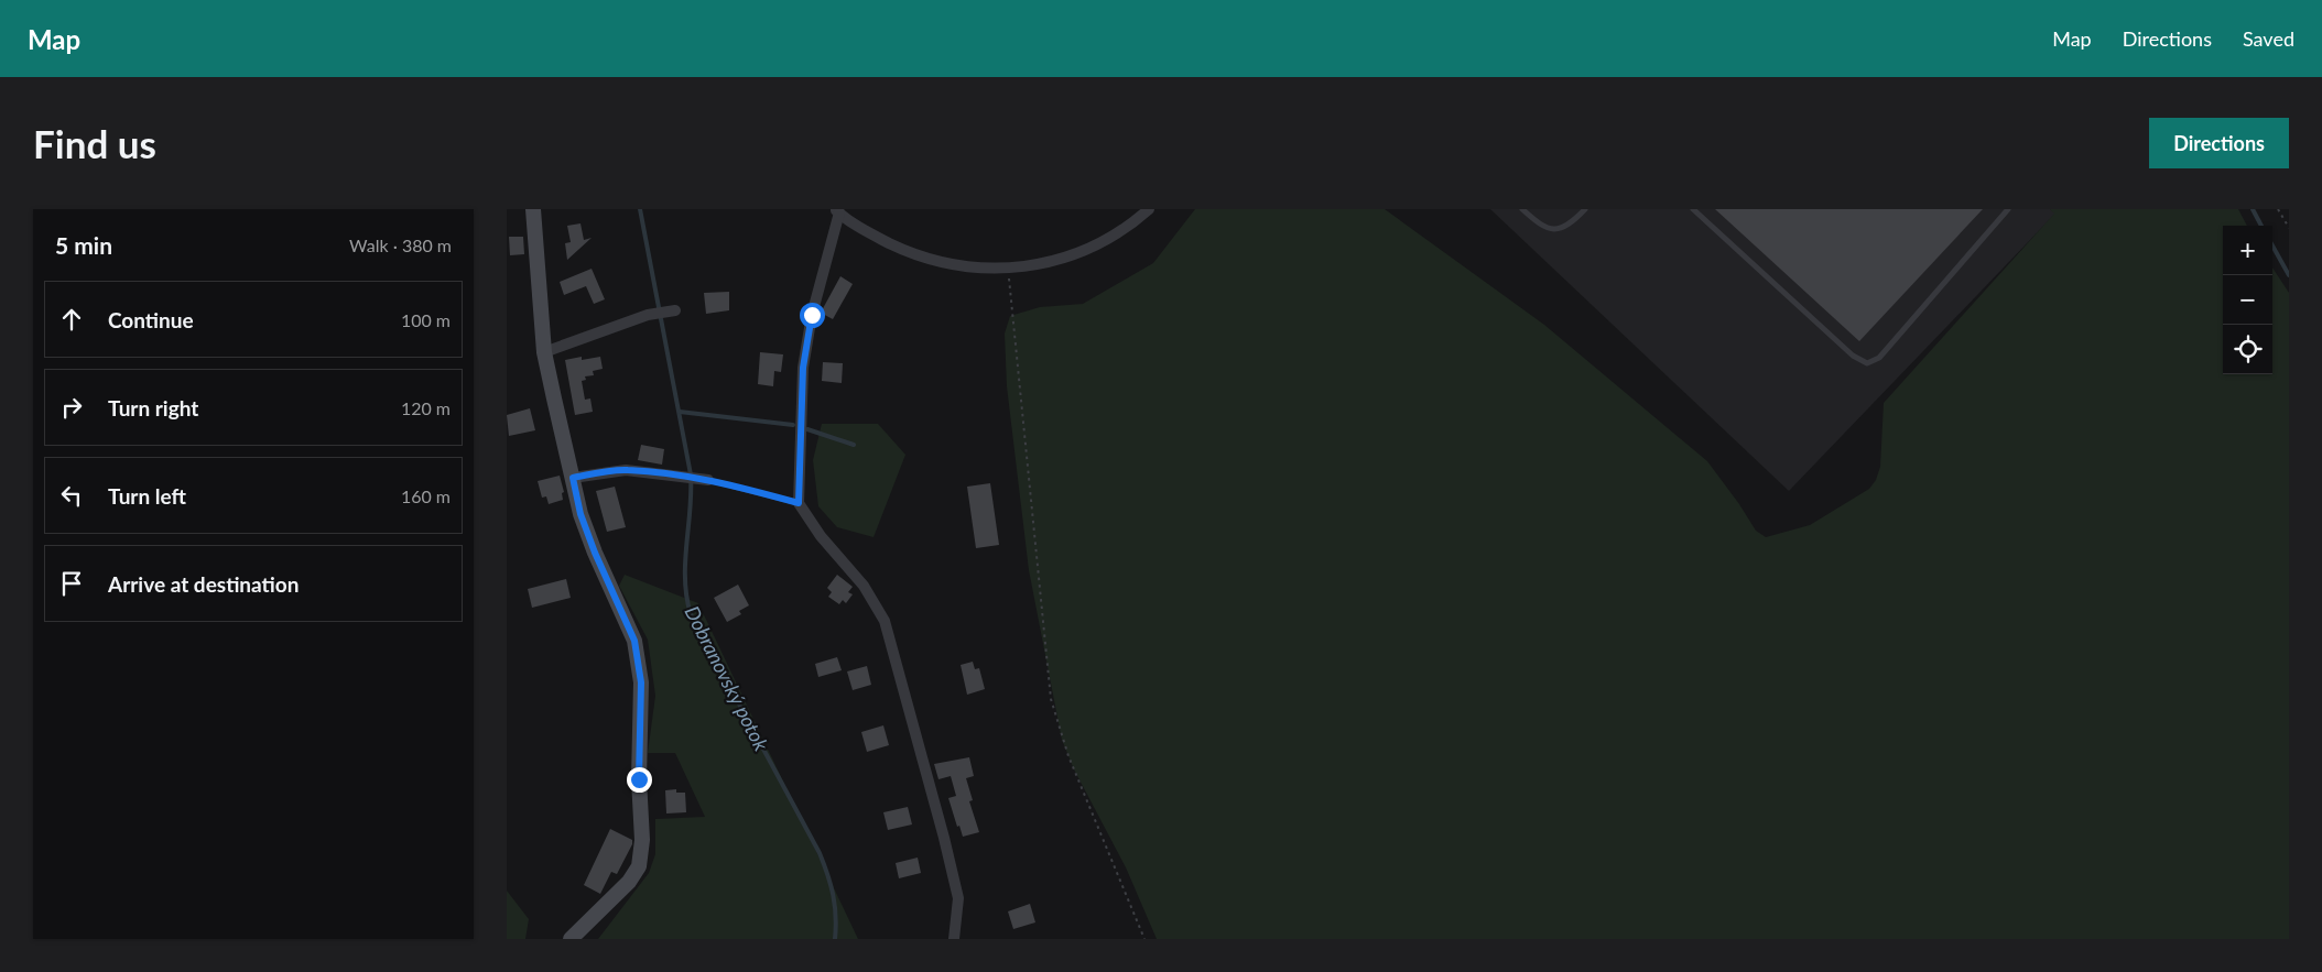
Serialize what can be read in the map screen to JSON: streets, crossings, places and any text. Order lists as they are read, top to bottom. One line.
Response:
{"water":["Dobranovský potok"],"page":{"header":"Map","nav":["Map","Directions","Saved"],"buttons":"Directions","title":"Find us","heading":["5 min","Walk · 380 m"],"map_buttons":["+","−"],"list":[["Continue","100 m"],["Turn right","120 m"],["Turn left","160 m"],"Arrive at destination"]}}
